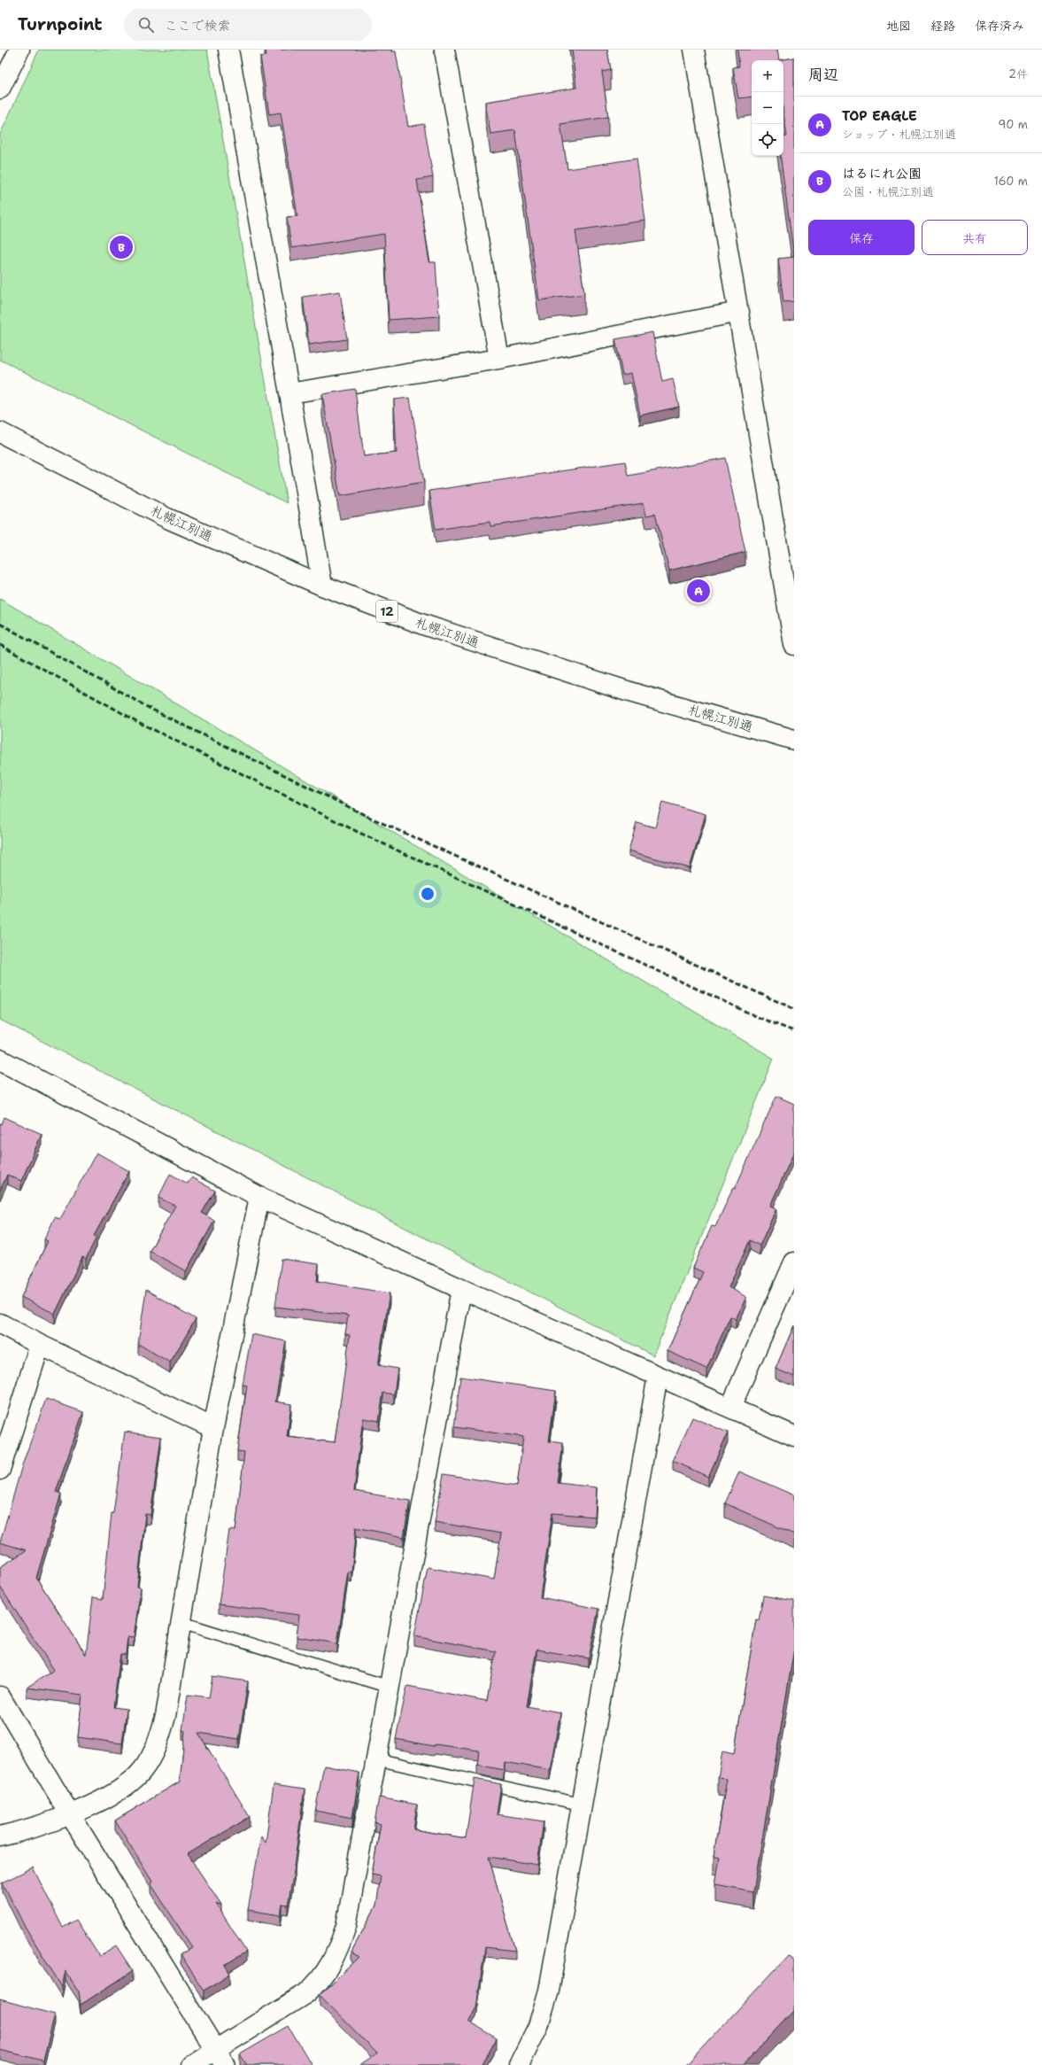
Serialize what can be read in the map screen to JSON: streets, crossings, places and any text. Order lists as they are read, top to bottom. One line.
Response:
{"streets":{"main road":["札幌江別通","12"]},"page":{"header":"Turnpoint","search":"ここで検索","nav":["地図","経路","保存済み"],"heading":["周辺","2件"],"map_buttons":["+","−"],"list":[{"mark":"A","name":"TOP EAGLE","note":"ショップ · 札幌江別通","value":"90 m"},{"mark":"B","name":"はるにれ公園","note":"公園 · 札幌江別通","value":"160 m"}],"buttons":["保存","共有"],"pins":["B","A"]}}
